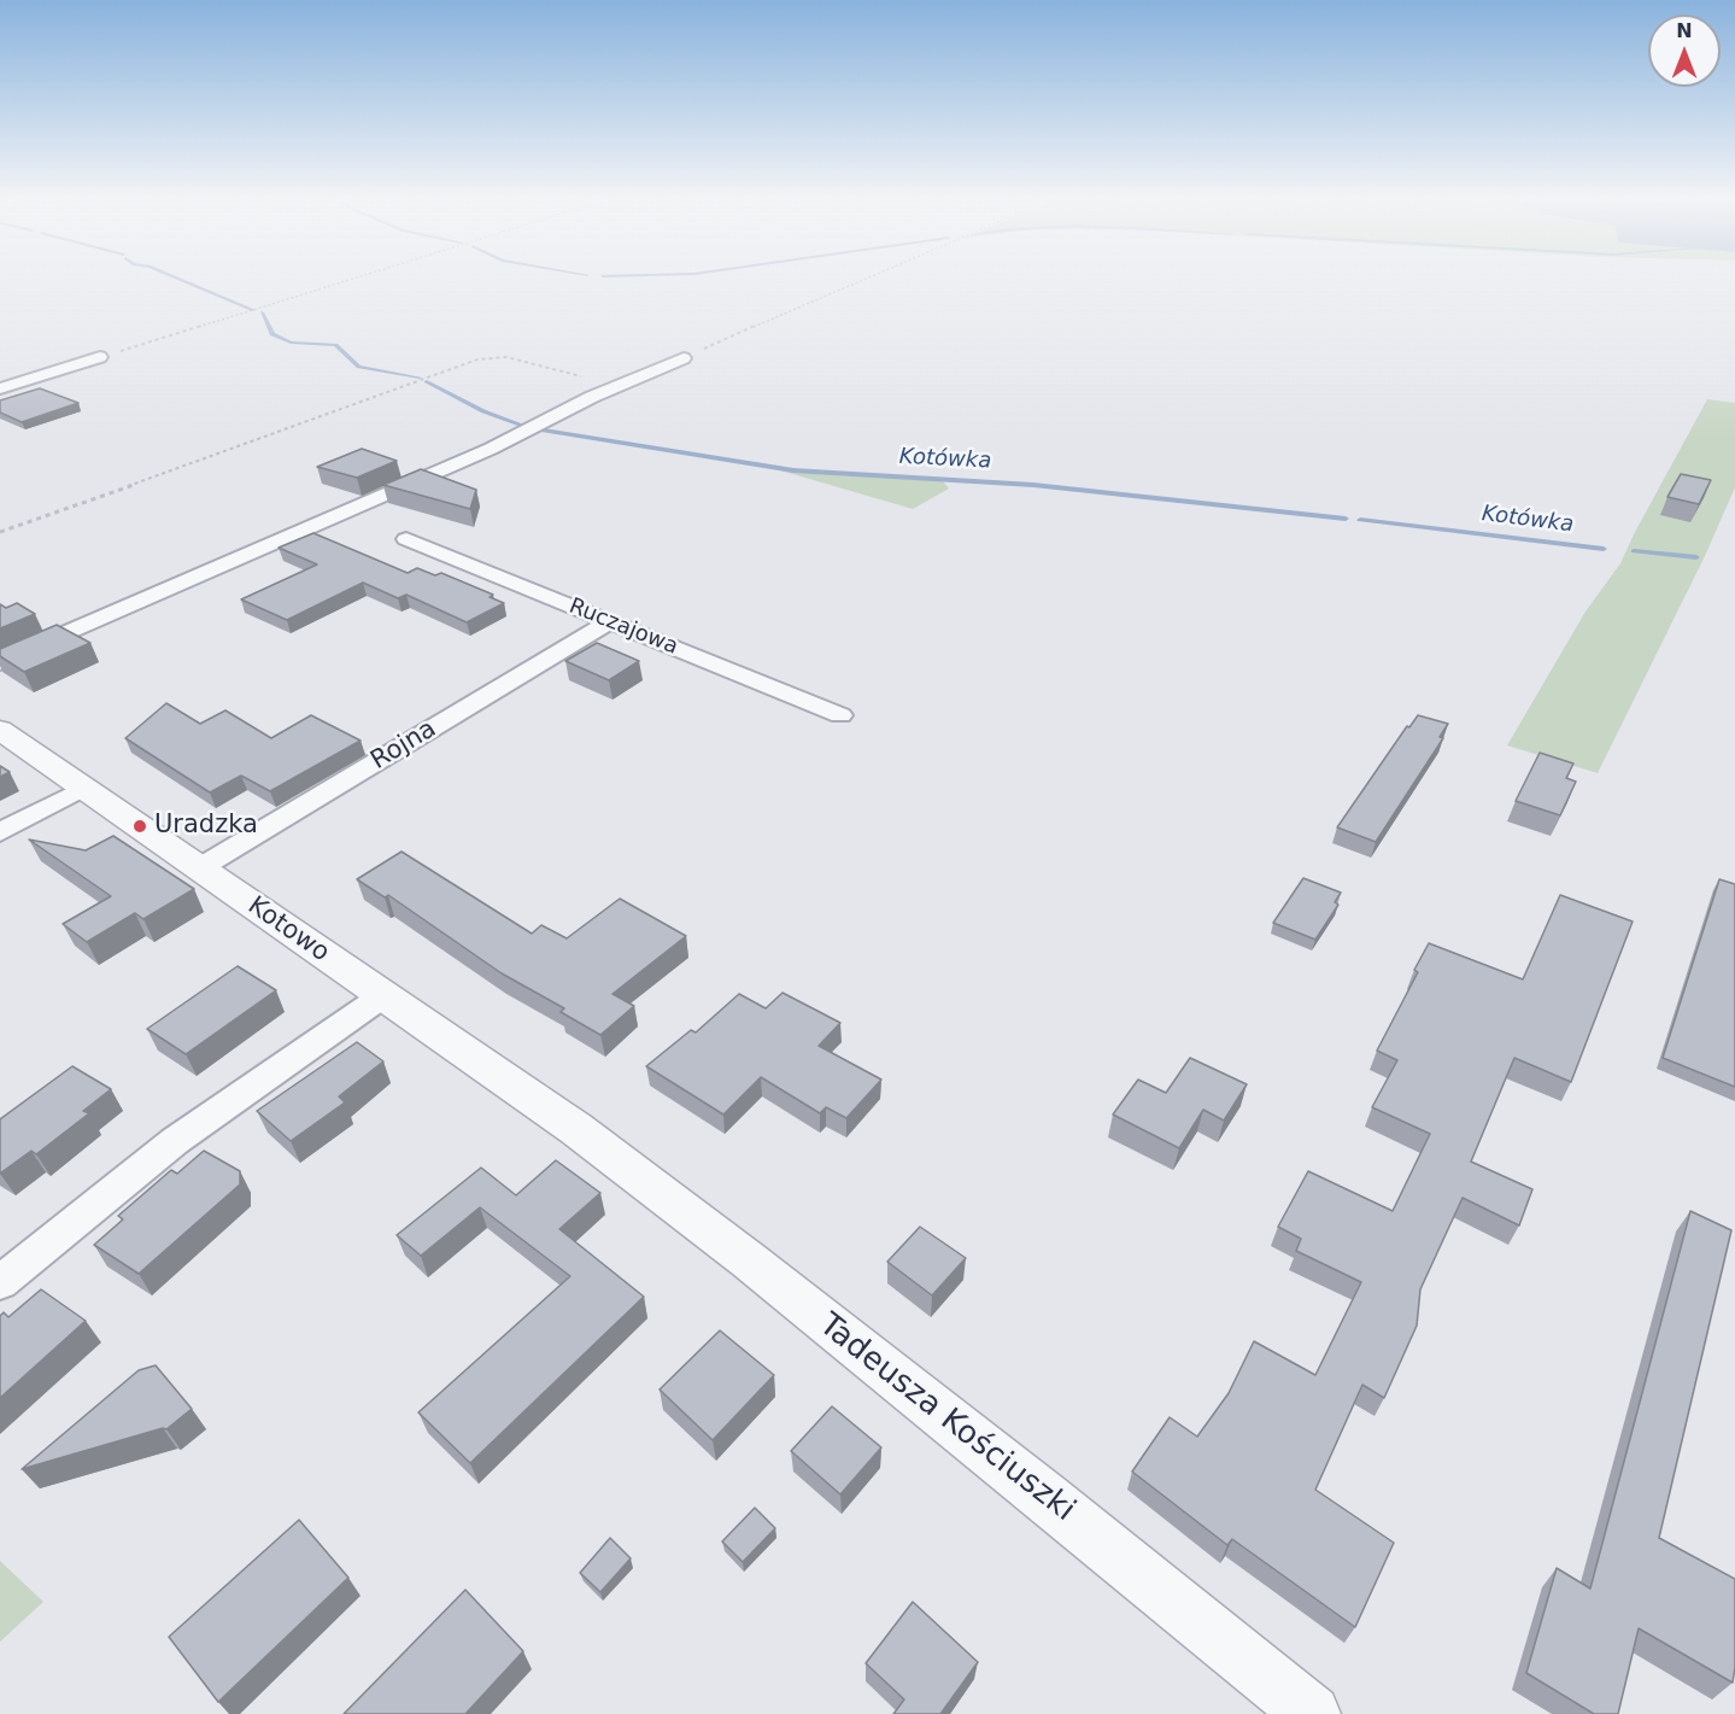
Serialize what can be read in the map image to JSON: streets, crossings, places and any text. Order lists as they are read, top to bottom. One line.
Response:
{"streets":{"street":["Ruczajowa","Rojna","Kotowo","Tadeusza Kościuszki"]},"crossings":[["Ruczajowa","Rojna"],["Rojna","Kotowo"],["Kotowo","Tadeusza Kościuszki"]],"water":["Kotówka"],"places":["Uradzka"],"north":"top"}
